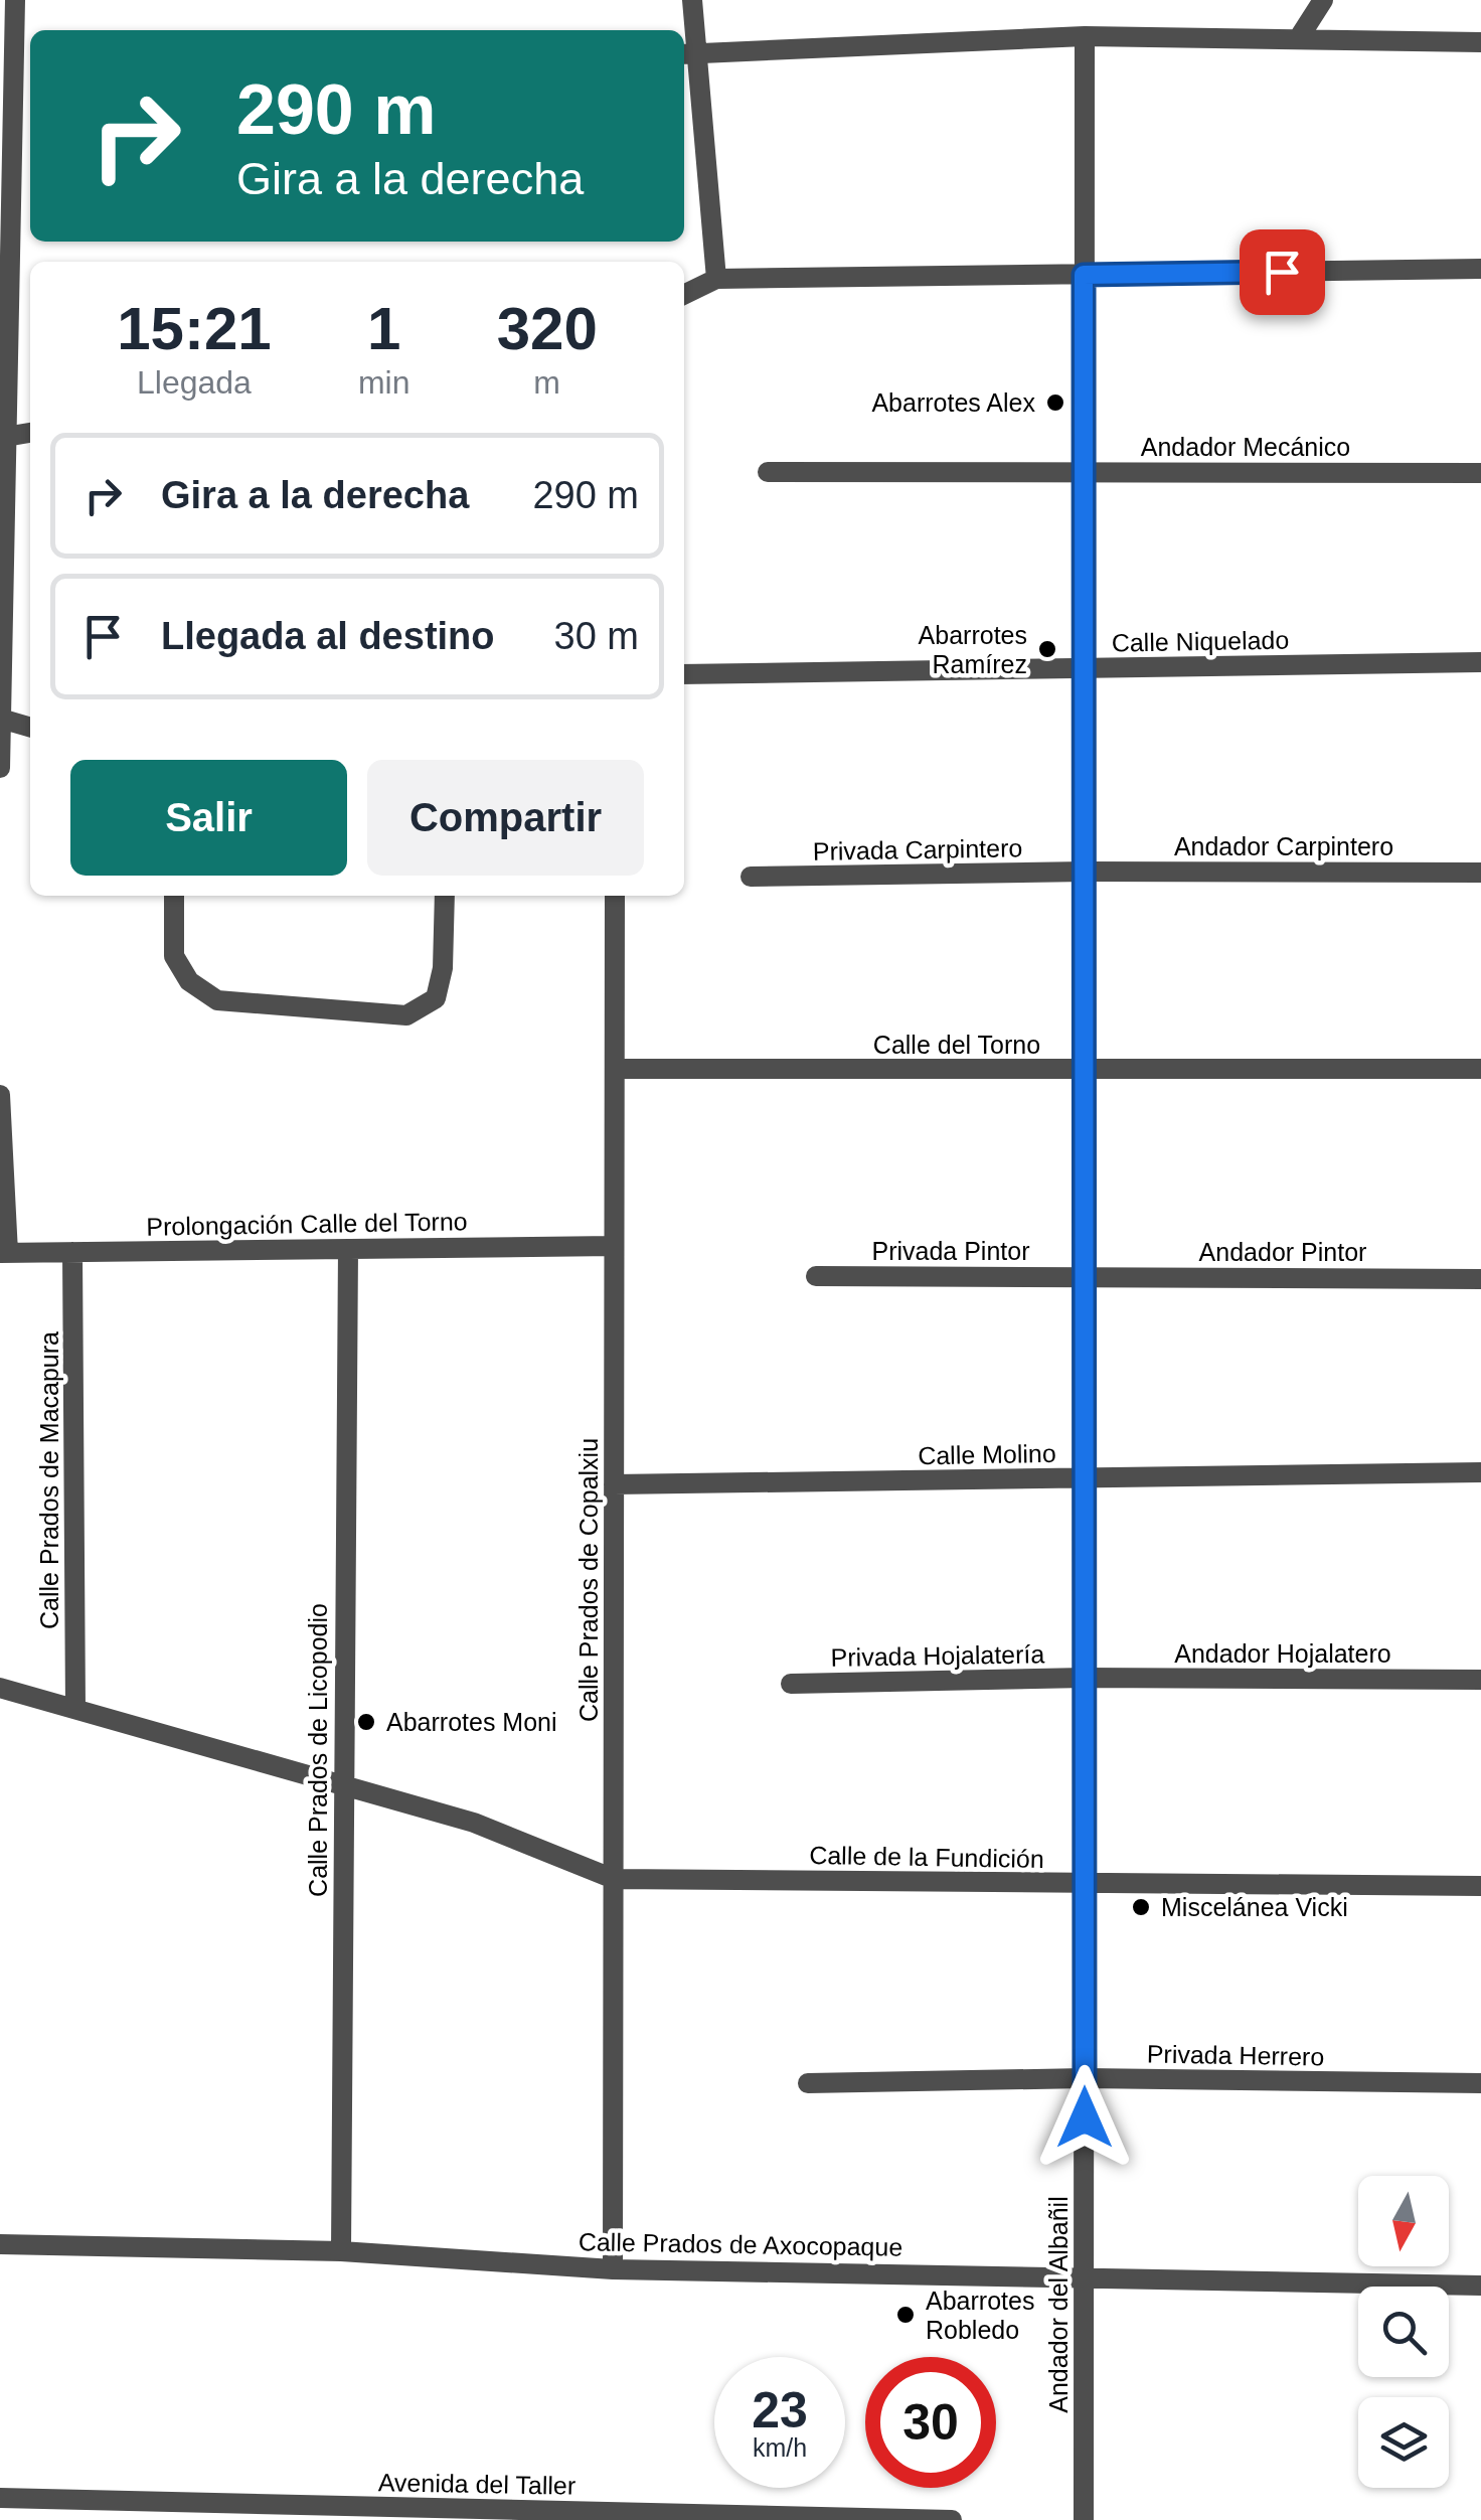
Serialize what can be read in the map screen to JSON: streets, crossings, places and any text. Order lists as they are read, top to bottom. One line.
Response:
{"streets":{"street":["Andador Mecánico","Calle Niquelado","Andador Carpintero","Privada Carpintero","Calle del Torno","Prolongación Calle del Torno","Privada Pintor","Andador Pintor","Calle Molino","Calle Prados de Macapura","Calle Prados de Copalxiu","Andador Hojalatero","Privada Hojalatería","Calle Prados de Licopodio","Calle de la Fundición","Privada Herrero","Calle Prados de Axocopaque","Andador del Albañil","Avenida del Taller"]},"crossings":[["Andador Mecánico","Andador del Albañil"],["Calle Niquelado","Andador del Albañil"],["Andador Carpintero","Privada Carpintero"],["Andador Carpintero","Andador del Albañil"],["Privada Carpintero","Andador del Albañil"],["Calle del Torno","Calle Prados de Copalxiu"],["Calle del Torno","Andador del Albañil"],["Prolongación Calle del Torno","Calle Prados de Macapura"],["Prolongación Calle del Torno","Calle Prados de Copalxiu"],["Prolongación Calle del Torno","Calle Prados de Licopodio"],["Privada Pintor","Andador Pintor"],["Privada Pintor","Andador del Albañil"],["Andador Pintor","Andador del Albañil"],["Calle Molino","Calle Prados de Copalxiu"],["Calle Molino","Andador del Albañil"],["Calle Prados de Copalxiu","Calle de la Fundición"],["Calle Prados de Copalxiu","Calle Prados de Axocopaque"],["Andador Hojalatero","Privada Hojalatería"],["Andador Hojalatero","Andador del Albañil"],["Privada Hojalatería","Andador del Albañil"],["Calle Prados de Licopodio","Calle Prados de Axocopaque"],["Calle de la Fundición","Andador del Albañil"],["Privada Herrero","Andador del Albañil"],["Calle Prados de Axocopaque","Andador del Albañil"]],"places":["Abarrotes Alex","Abarrotes Ramírez","Abarrotes Moni","Miscelánea Vicki","Abarrotes Robledo"],"north":"bottom","page":{"turn":["290 m","Gira a la derecha"],"eta":["15:21","Llegada","1","min","320","m"],"list":[{"name":"Gira a la derecha","value":"290 m"},{"name":"Llegada al destino","value":"30 m"}],"buttons":["Salir","Compartir"],"speed":"23 km/h","limit":"30"}}
